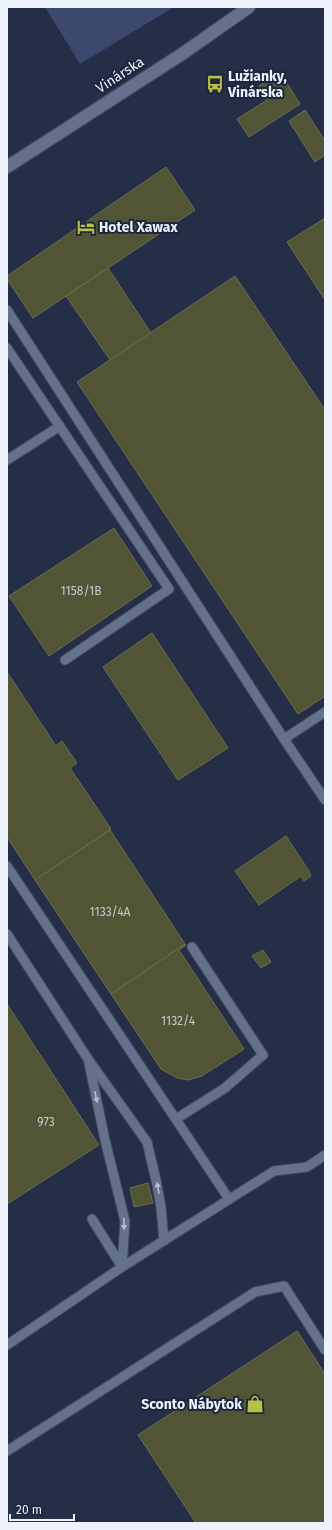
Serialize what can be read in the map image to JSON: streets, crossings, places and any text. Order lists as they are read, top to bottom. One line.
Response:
{"streets":{"street":["Vinárska"]},"places":{"bus stop":["Lužianky, Vinárska"],"hotel":["Hotel Xawax"],"shop":["Sconto Nábytok"]},"house_numbers":["1158/1B","1133/4A","1132/4","973"],"scale_bar":"20 m"}
